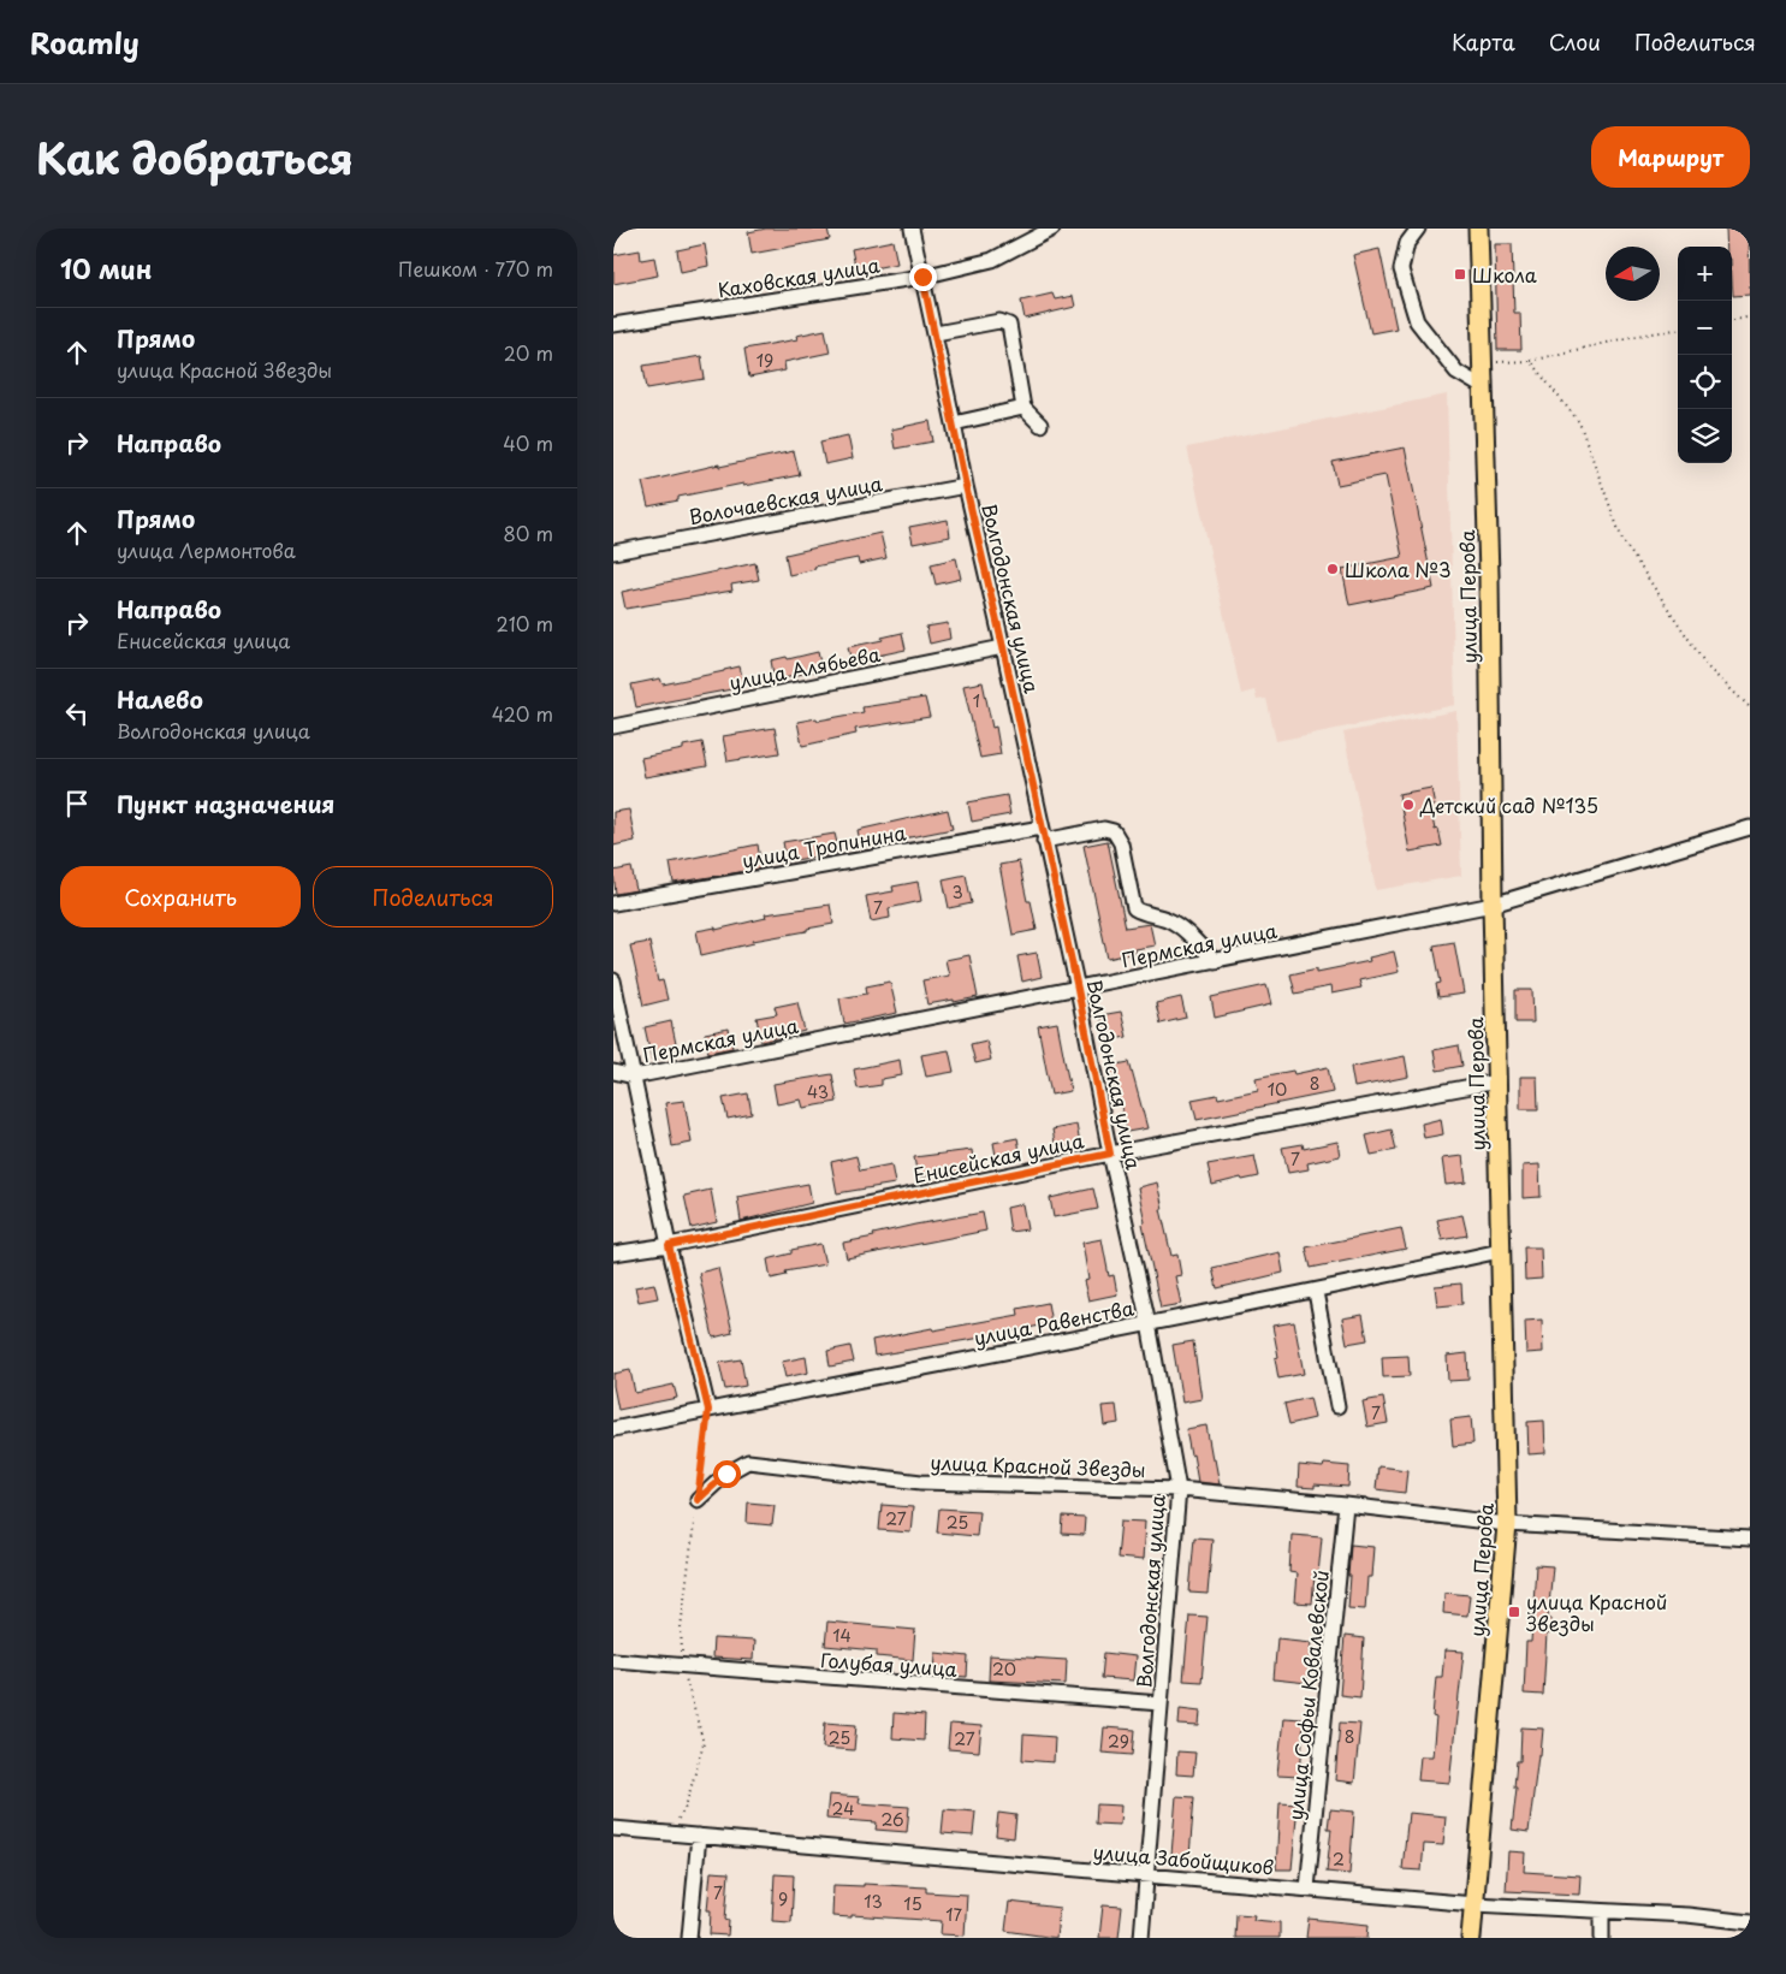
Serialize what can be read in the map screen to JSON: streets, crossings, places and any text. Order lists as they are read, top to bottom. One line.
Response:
{"streets":{"main road":["улица Перова"],"street":["Каховская улица","Волочаевская улица","Волгодонская улица","улица Алябьева","улица Тропинина","Пермская улица","Енисейская улица","улица Равенства","улица Красной Звезды","Голубая улица","улица Софьи Ковалевской","улица Забойщиков"]},"crossings":[["Каховская улица","Волгодонская улица"],["Волочаевская улица","Волгодонская улица"],["улица Перова","Пермская улица"],["улица Перова","Енисейская улица"],["улица Перова","улица Равенства"],["улица Перова","улица Красной Звезды"],["улица Перова","улица Забойщиков"],["Волгодонская улица","улица Алябьева"],["Волгодонская улица","улица Тропинина"],["Волгодонская улица","Пермская улица"],["Волгодонская улица","Енисейская улица"],["Волгодонская улица","улица Равенства"],["Волгодонская улица","улица Красной Звезды"],["Волгодонская улица","Голубая улица"],["Волгодонская улица","улица Забойщиков"],["улица Тропинина","Пермская улица"],["улица Красной Звезды","улица Софьи Ковалевской"],["улица Софьи Ковалевской","улица Забойщиков"]],"places":{"transit":["Школа","улица Красной Звезды"],"other":["Школа №3","Детский сад №135"]},"house_numbers":["19","1","3","7","8","10","43","7","7","27","25","14","20","8","25","27","29","24","26","2","7","9","13","15","17"],"north":"left","page":{"header":"Roamly","nav":["Карта","Слои","Поделиться"],"title":"Как добраться","buttons":["Маршрут",["Сохранить","Поделиться"]],"heading":["10 мин","Пешком · 770 m"],"map_buttons":["+","−"],"list":[["Прямо","улица Красной Звезды","20 m"],["Направо","40 m"],["Прямо","улица Лермонтова","80 m"],["Направо","Енисейская улица","210 m"],["Налево","Волгодонская улица","420 m"],"Пункт назначения"]}}
